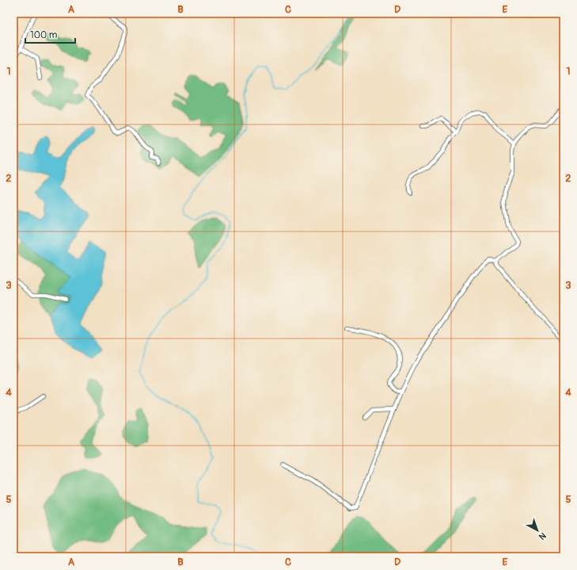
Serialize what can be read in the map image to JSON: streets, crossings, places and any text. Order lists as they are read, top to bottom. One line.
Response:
{"scale_bar":"100 m","north":"bottom right","grid":{"columns":["A","B","C","D","E"],"rows":["1","2","3","4","5"]}}
